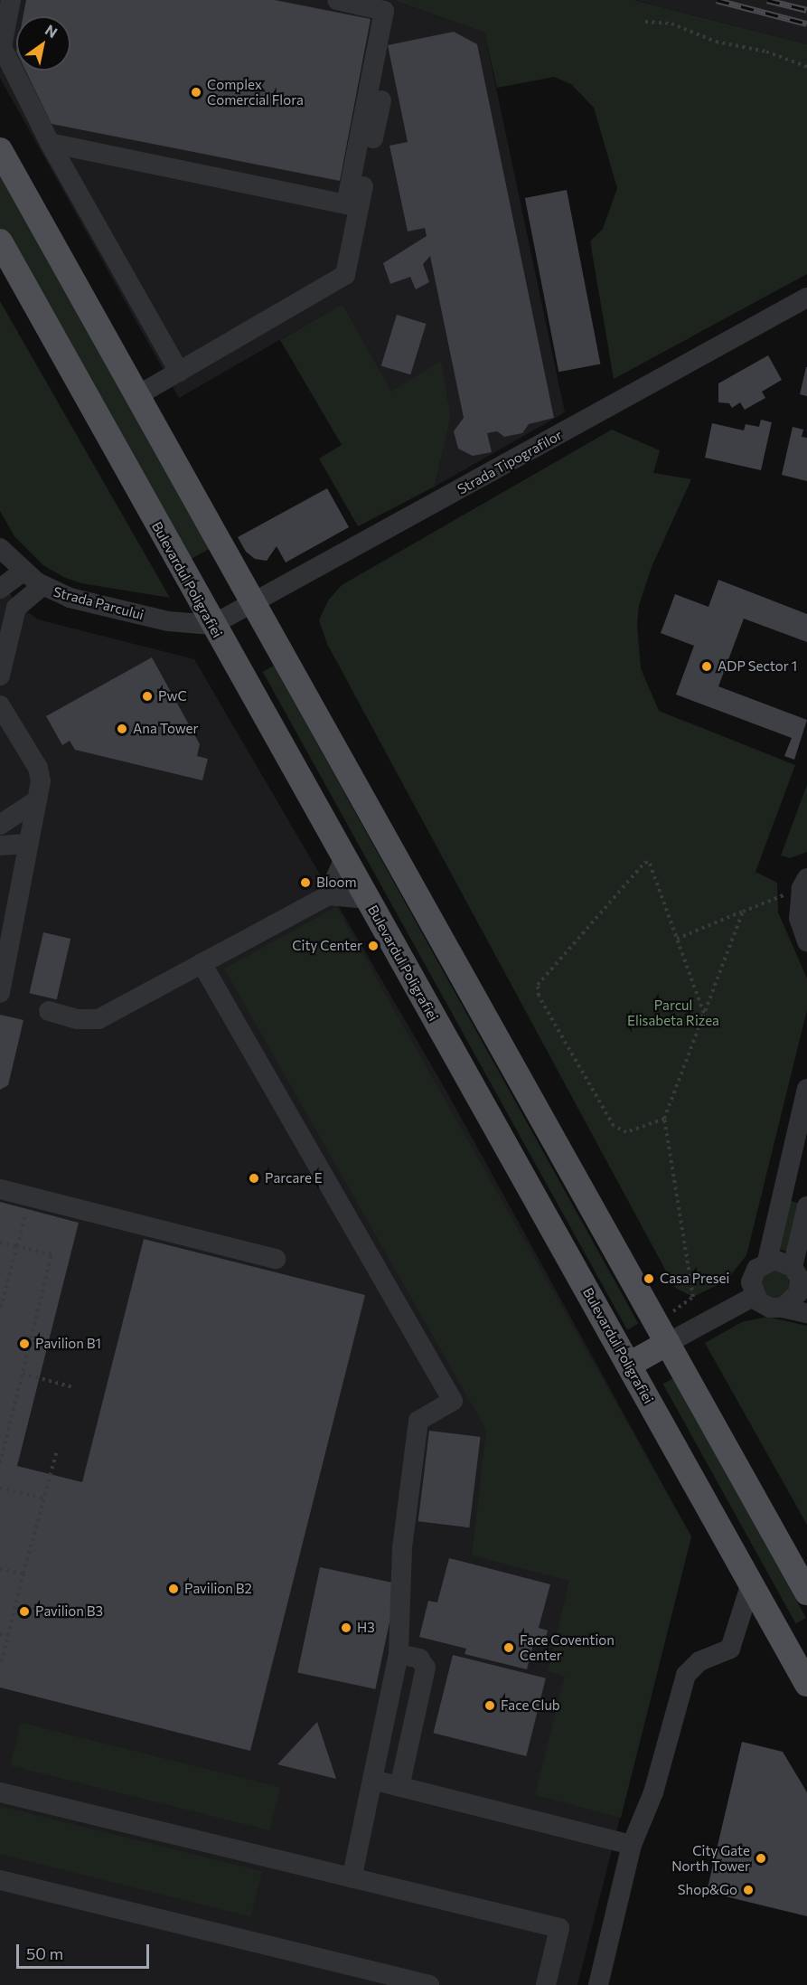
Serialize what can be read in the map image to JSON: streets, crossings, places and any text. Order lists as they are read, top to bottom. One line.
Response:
{"streets":{"main road":["Bulevardul Poligrafiei"],"street":["Strada Tipografilor","Strada Parcului"]},"crossings":[["Strada Tipografilor","Bulevardul Poligrafiei"],["Strada Tipografilor","Strada Parcului"],["Bulevardul Poligrafiei","Strada Parcului"]],"parks":["Parcul Elisabeta Rizea"],"places":["Complex Comercial Flora","ADP Sector 1","PwC","Ana Tower","Bloom","City Center","Parcare E","Casa Presei","Pavilion B1","Pavilion B2","Pavilion B3","H3","Face Covention Center","Face Club","City Gate North Tower","Shop&Go"],"scale_bar":"50 m","north":"top right"}
